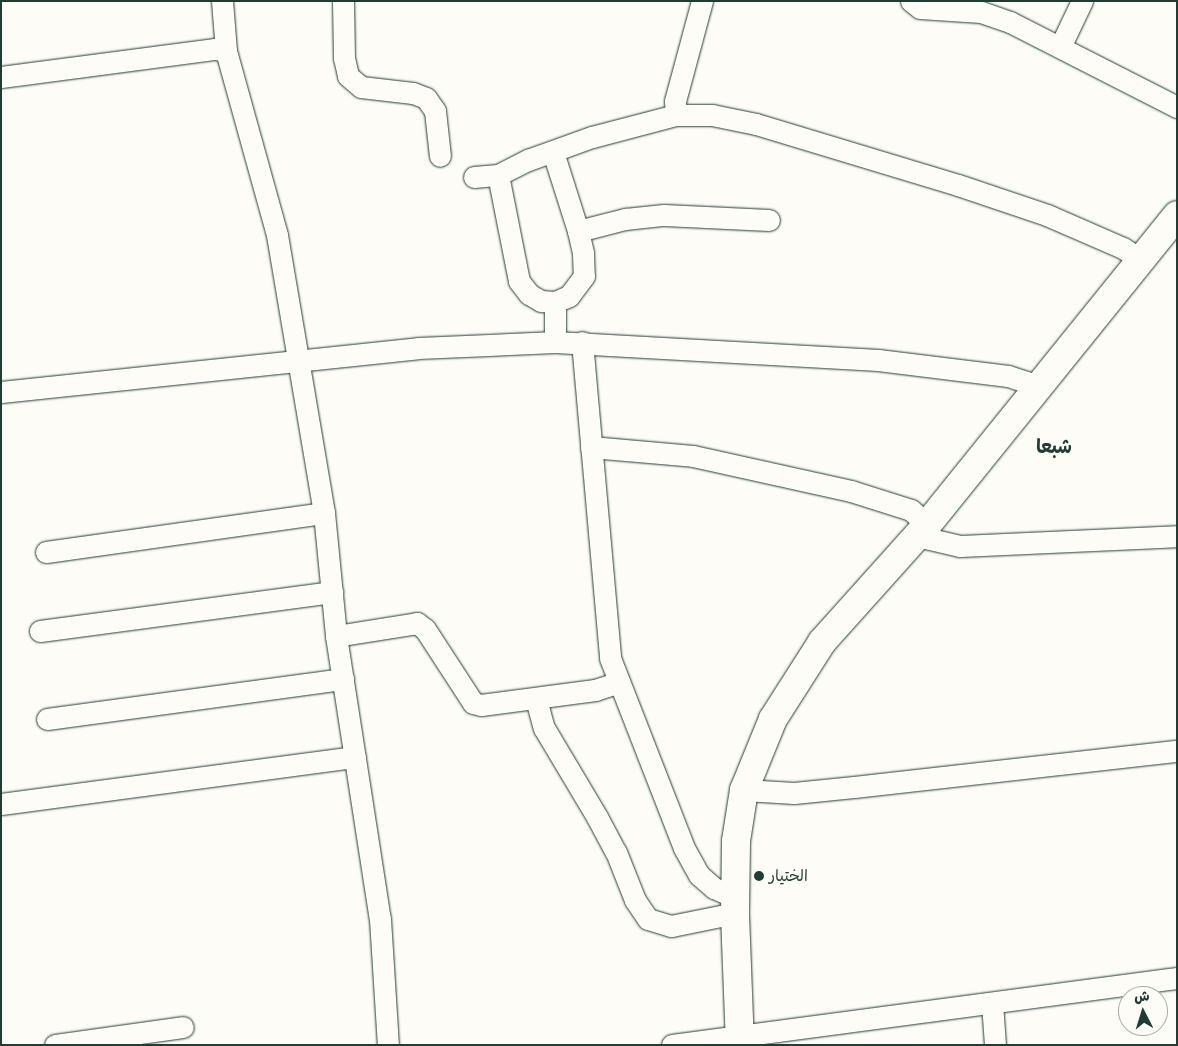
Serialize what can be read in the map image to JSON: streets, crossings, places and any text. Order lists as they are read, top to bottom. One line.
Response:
{"districts":["شبعا"],"places":["الختيار"],"north":"top"}
